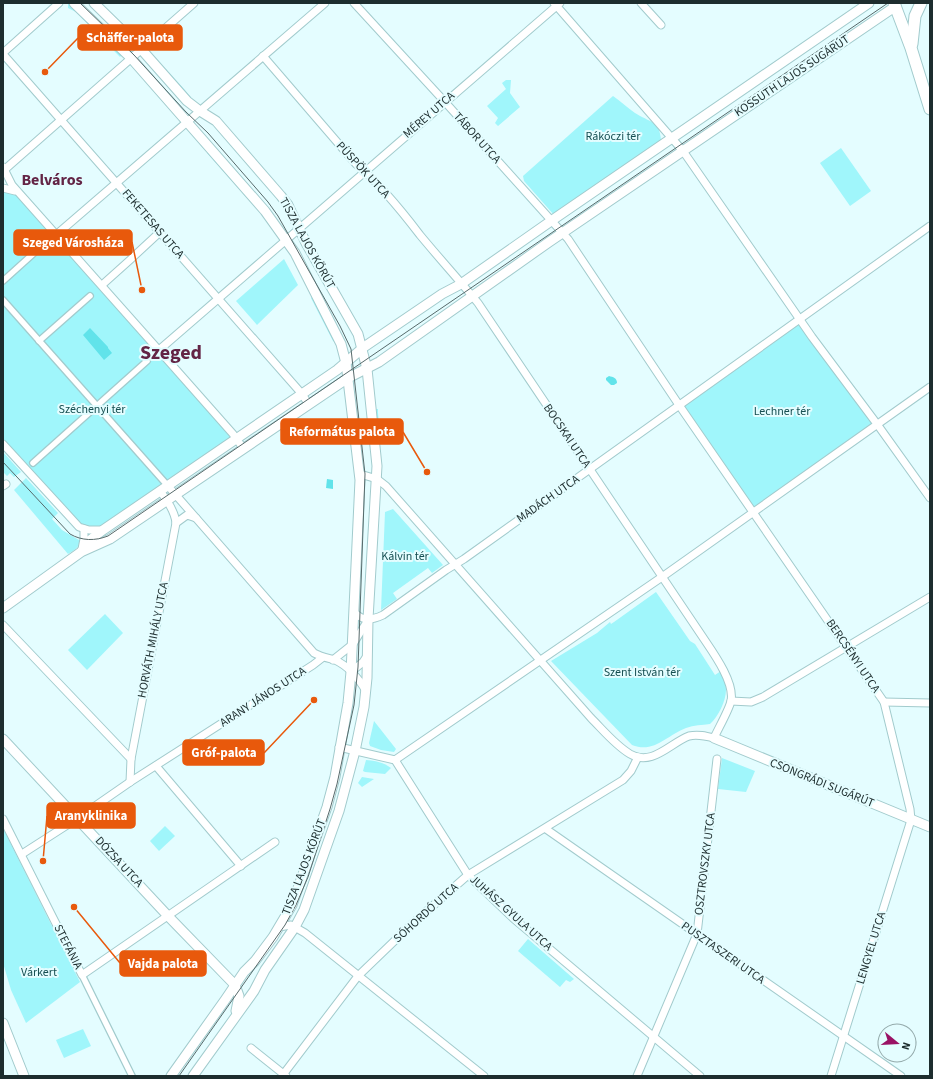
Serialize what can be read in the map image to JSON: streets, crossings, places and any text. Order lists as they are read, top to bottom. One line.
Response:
{"streets":{"street":["KOSSUTH LAJOS SUGÁRÚT","MÉREY UTCA","TÁBOR UTCA","PÜSPÖK UTCA","FEKETESAS UTCA","TISZA LAJOS KÖRÚT","BOCSKAI UTCA","MADÁCH UTCA","HORVÁTH MIHÁLY UTCA","BERCSÉNYI UTCA","ARANY JÁNOS UTCA","CSONGRÁDI SUGÁRÚT","DÓZSA UTCA","OSZTROVSZKY UTCA","SÓHORDÓ UTCA","JUHÁSZ GYULA UTCA","STEFÁNIA","LENGYEL UTCA","PUSZTASZERI UTCA"]},"crossings":[["KOSSUTH LAJOS SUGÁRÚT","TÁBOR UTCA"],["KOSSUTH LAJOS SUGÁRÚT","PÜSPÖK UTCA"],["KOSSUTH LAJOS SUGÁRÚT","FEKETESAS UTCA"],["KOSSUTH LAJOS SUGÁRÚT","TISZA LAJOS KÖRÚT"],["KOSSUTH LAJOS SUGÁRÚT","BOCSKAI UTCA"],["MÉREY UTCA","TÁBOR UTCA"],["MÉREY UTCA","PÜSPÖK UTCA"],["MÉREY UTCA","FEKETESAS UTCA"],["MÉREY UTCA","TISZA LAJOS KÖRÚT"],["TISZA LAJOS KÖRÚT","DÓZSA UTCA"],["BOCSKAI UTCA","MADÁCH UTCA"],["HORVÁTH MIHÁLY UTCA","ARANY JÁNOS UTCA"],["BERCSÉNYI UTCA","CSONGRÁDI SUGÁRÚT"],["BERCSÉNYI UTCA","LENGYEL UTCA"],["ARANY JÁNOS UTCA","DÓZSA UTCA"],["ARANY JÁNOS UTCA","STEFÁNIA"],["CSONGRÁDI SUGÁRÚT","LENGYEL UTCA"],["OSZTROVSZKY UTCA","JUHÁSZ GYULA UTCA"],["OSZTROVSZKY UTCA","PUSZTASZERI UTCA"],["SÓHORDÓ UTCA","JUHÁSZ GYULA UTCA"],["SÓHORDÓ UTCA","PUSZTASZERI UTCA"],["LENGYEL UTCA","PUSZTASZERI UTCA"]],"districts":["Belváros","Szeged"],"parks":["Rákóczi tér","Széchenyi tér","Lechner tér","Kálvin tér","Szent István tér","Várkert"],"places":["Schäffer-palota","Szeged Városháza","Református palota","Gróf-palota","Aranyklinika","Vajda palota"],"north":"right"}
